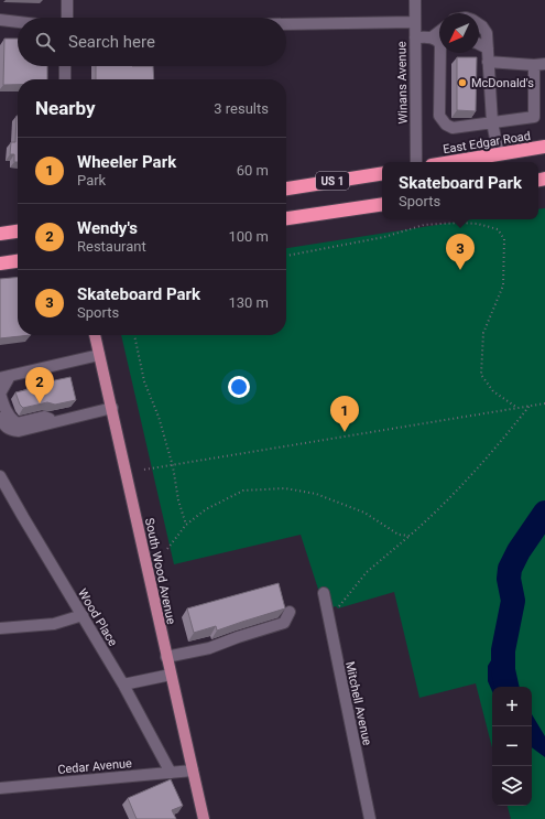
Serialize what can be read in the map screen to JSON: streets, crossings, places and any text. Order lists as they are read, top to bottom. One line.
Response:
{"streets":{"highway":["East Edgar Road","US 1"],"main road":["South Wood Avenue"],"street":["Winans Avenue","Wood Place","Mitchell Avenue","Cedar Avenue"]},"crossings":[["South Wood Avenue","Cedar Avenue"],["Wood Place","Cedar Avenue"]],"places":["McDonald's"],"north":"bottom left","page":{"search":"Search here","heading":["Nearby","3 results"],"list":[{"mark":"1","name":"Wheeler Park","note":"Park","value":"60 m"},{"mark":"2","name":"Wendy's","note":"Restaurant","value":"100 m"},{"mark":"3","name":"Skateboard Park","note":"Sports","value":"130 m"}],"popup":["Skateboard Park","Sports"],"pins":["3","2","1"],"map_buttons":["+","−"]}}
